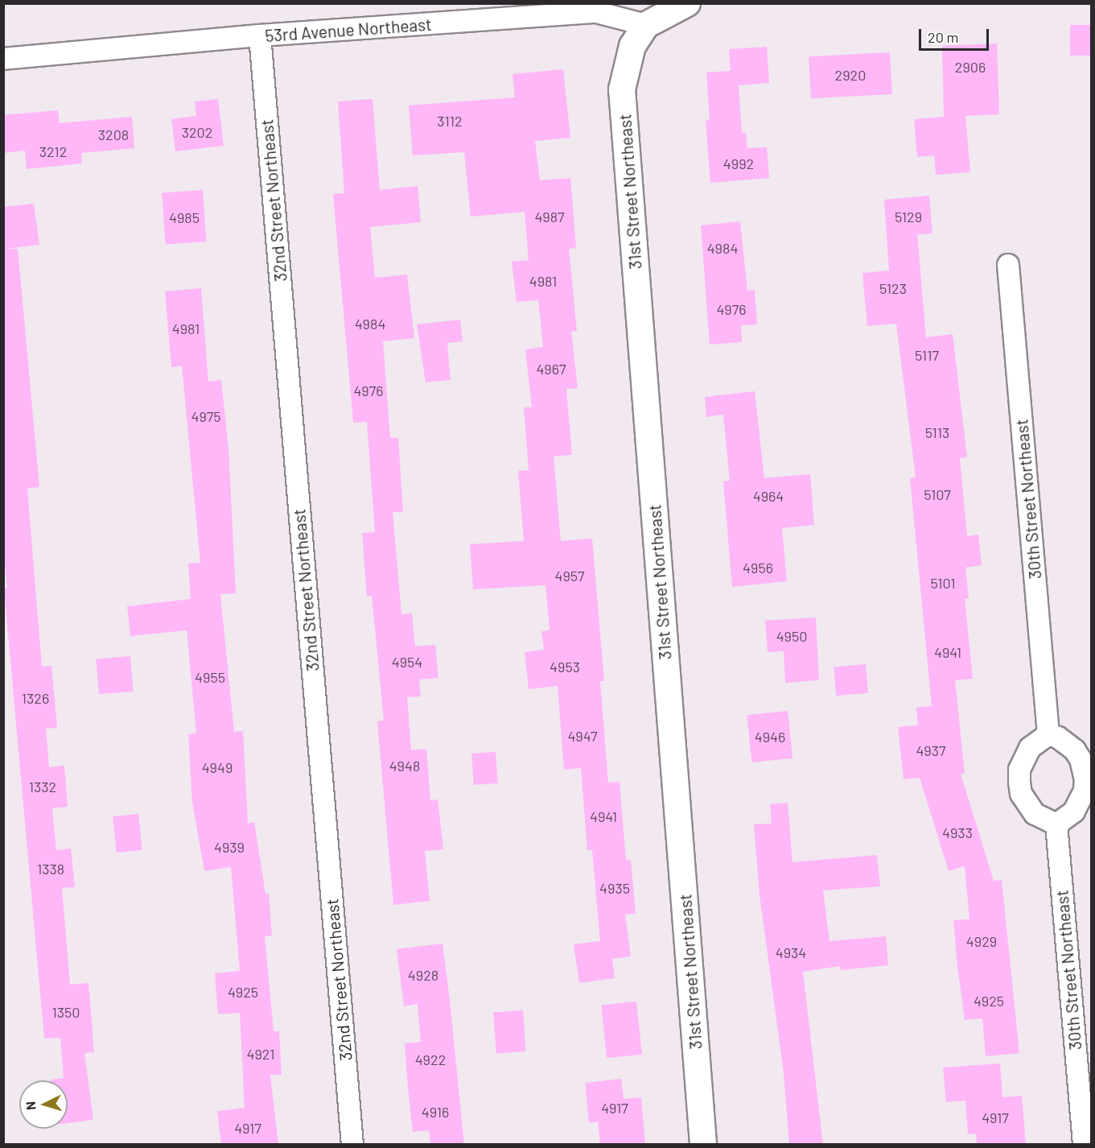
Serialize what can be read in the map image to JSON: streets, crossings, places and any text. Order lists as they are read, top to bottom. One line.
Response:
{"streets":{"street":["53rd Avenue Northeast","31st Street Northeast","32nd Street Northeast","30th Street Northeast"]},"crossings":[["53rd Avenue Northeast","31st Street Northeast"],["53rd Avenue Northeast","32nd Street Northeast"]],"house_numbers":["2906","2920","3112","3202","3208","3212","4992","4987","5129","4985","4984","4981","5123","4976","4984","4981","5117","4967","4976","4975","5113","5107","4964","4956","4957","5101","4950","4941","4954","4953","4955","1326","4947","4946","4937","4948","4949","1332","4941","4933","4939","1338","4935","4929","4934","4928","4925","4925","1350","4921","4922","4917","4916","4917","4917"],"scale_bar":"20 m","north":"left"}
